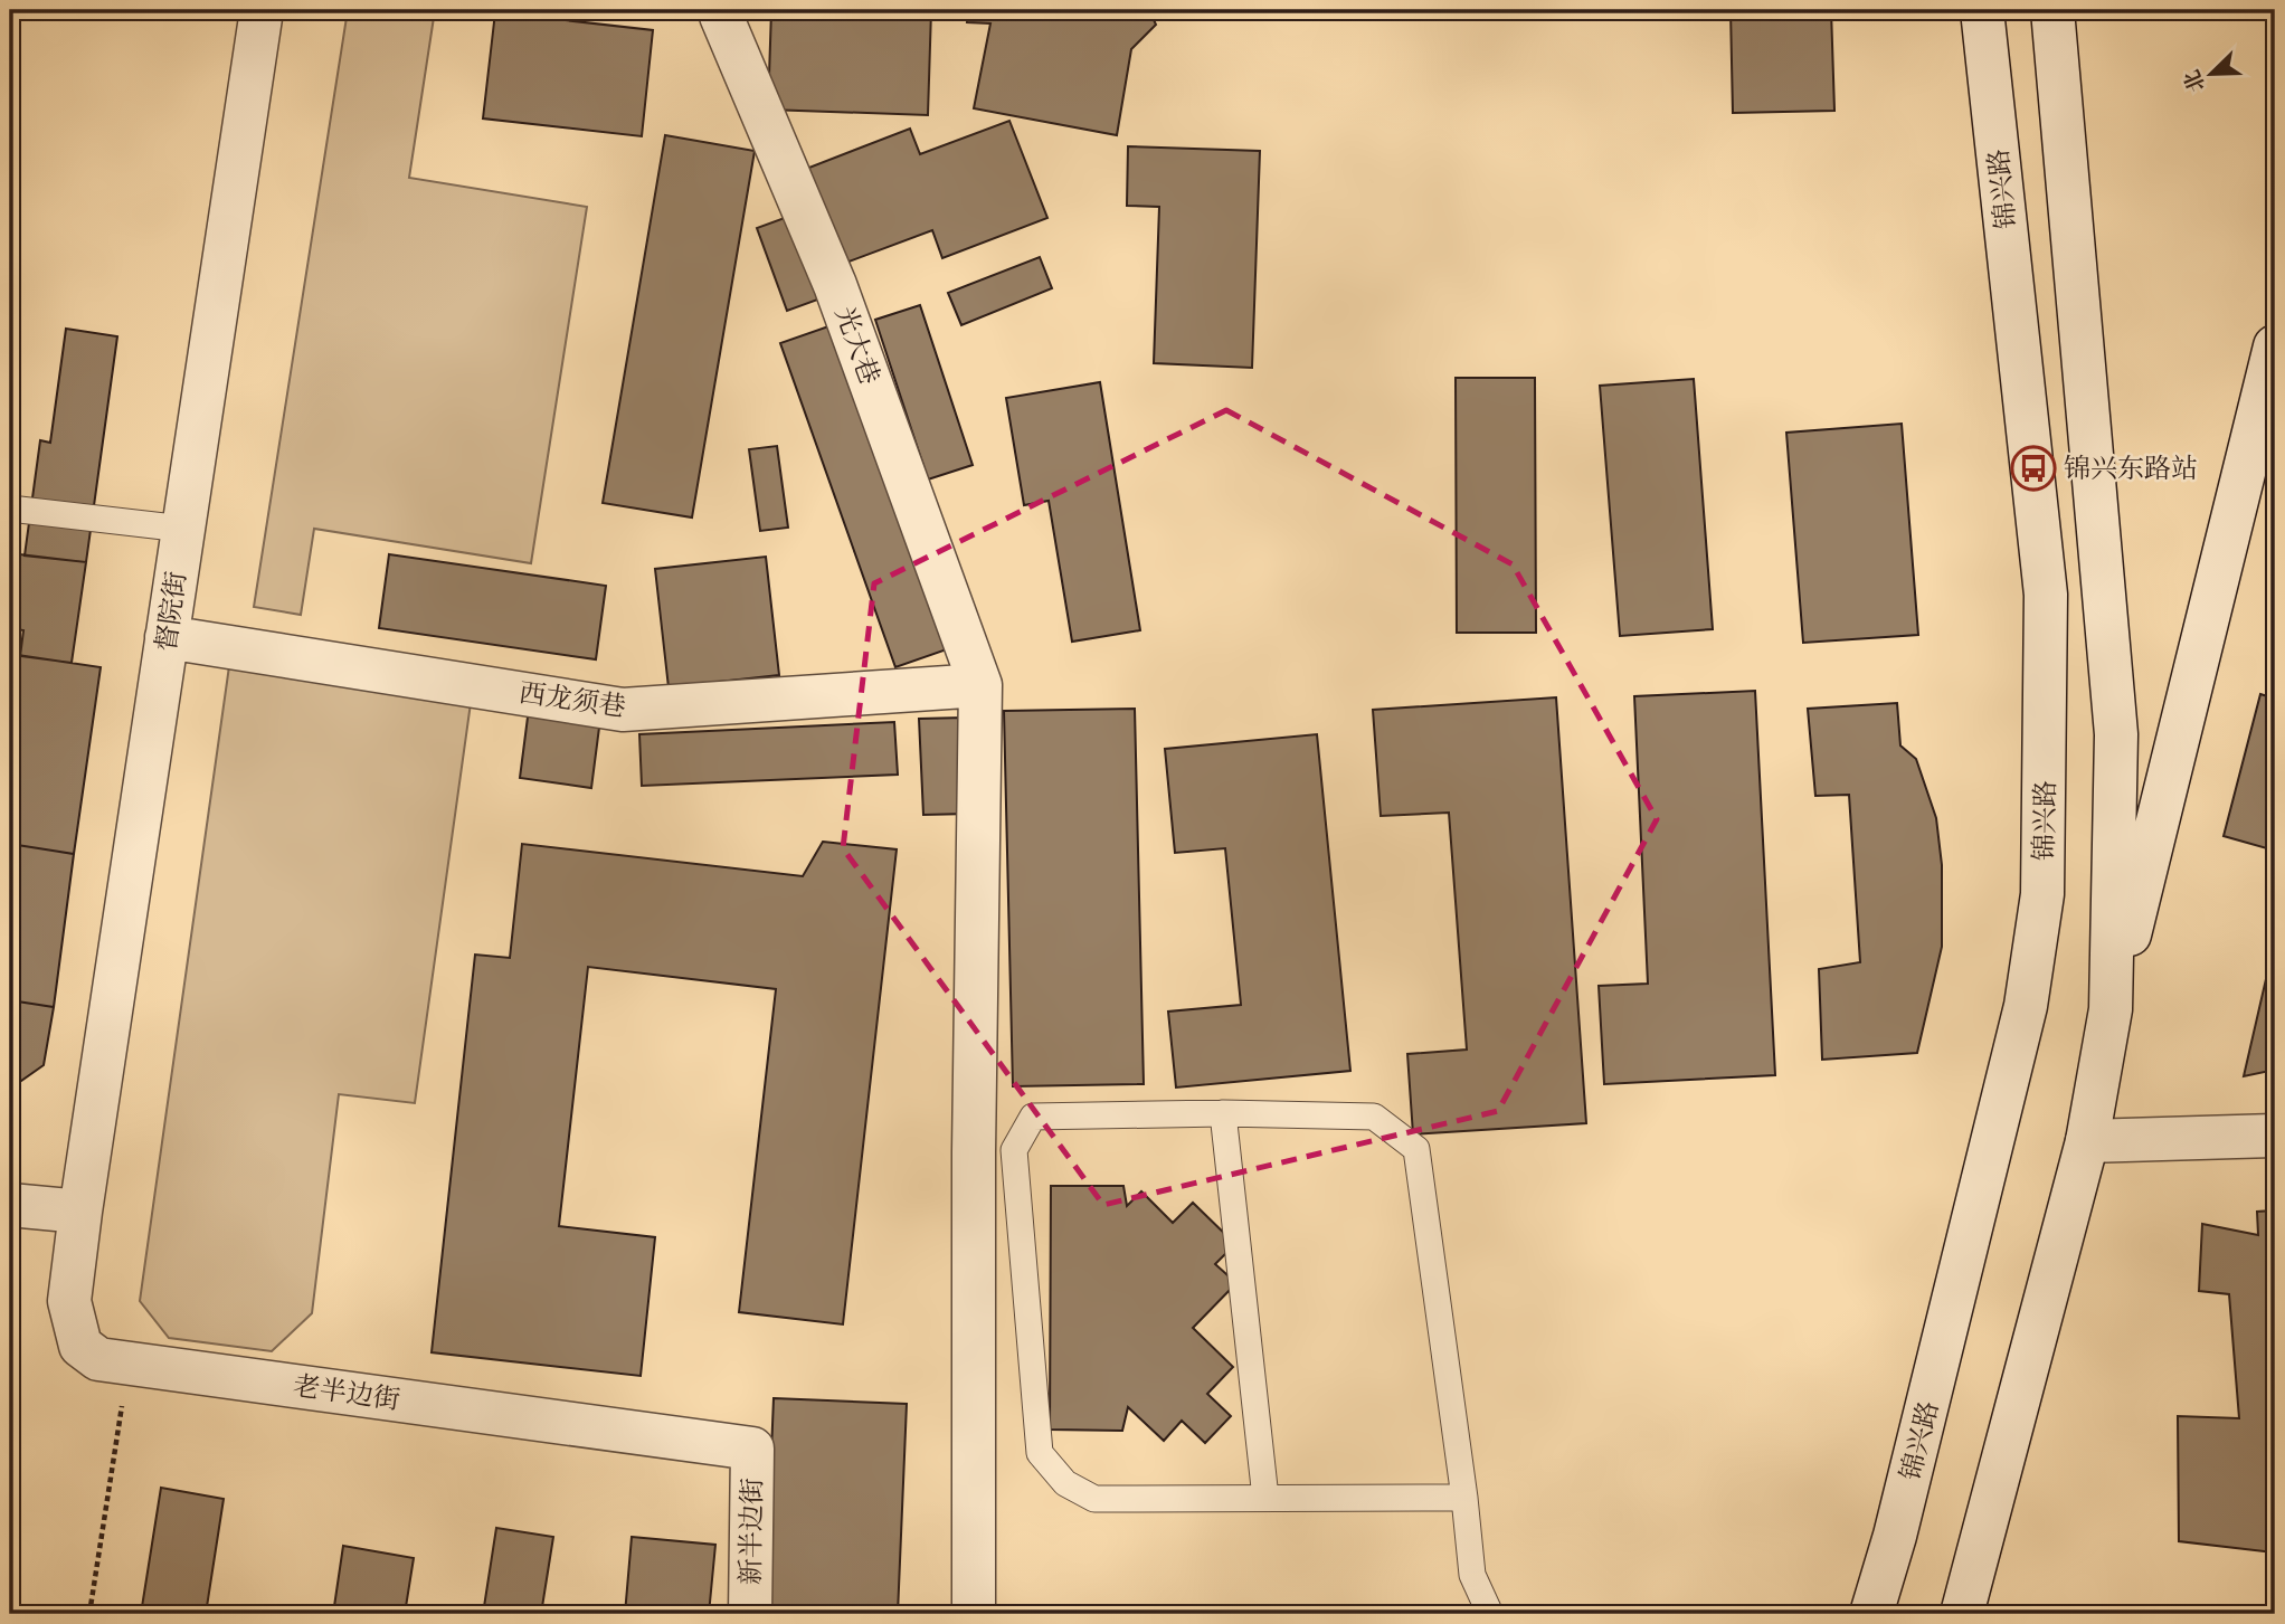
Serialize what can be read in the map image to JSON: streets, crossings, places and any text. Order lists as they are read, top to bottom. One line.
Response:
{"streets":{"street":["锦兴路","光大巷","督院街","西龙须巷","老半边街","新半边街"]},"crossings":[["光大巷","西龙须巷"],["督院街","西龙须巷"],["督院街","老半边街"],["老半边街","新半边街"]],"places":{"bus stop":["锦兴东路站"]},"north":"bottom left"}
